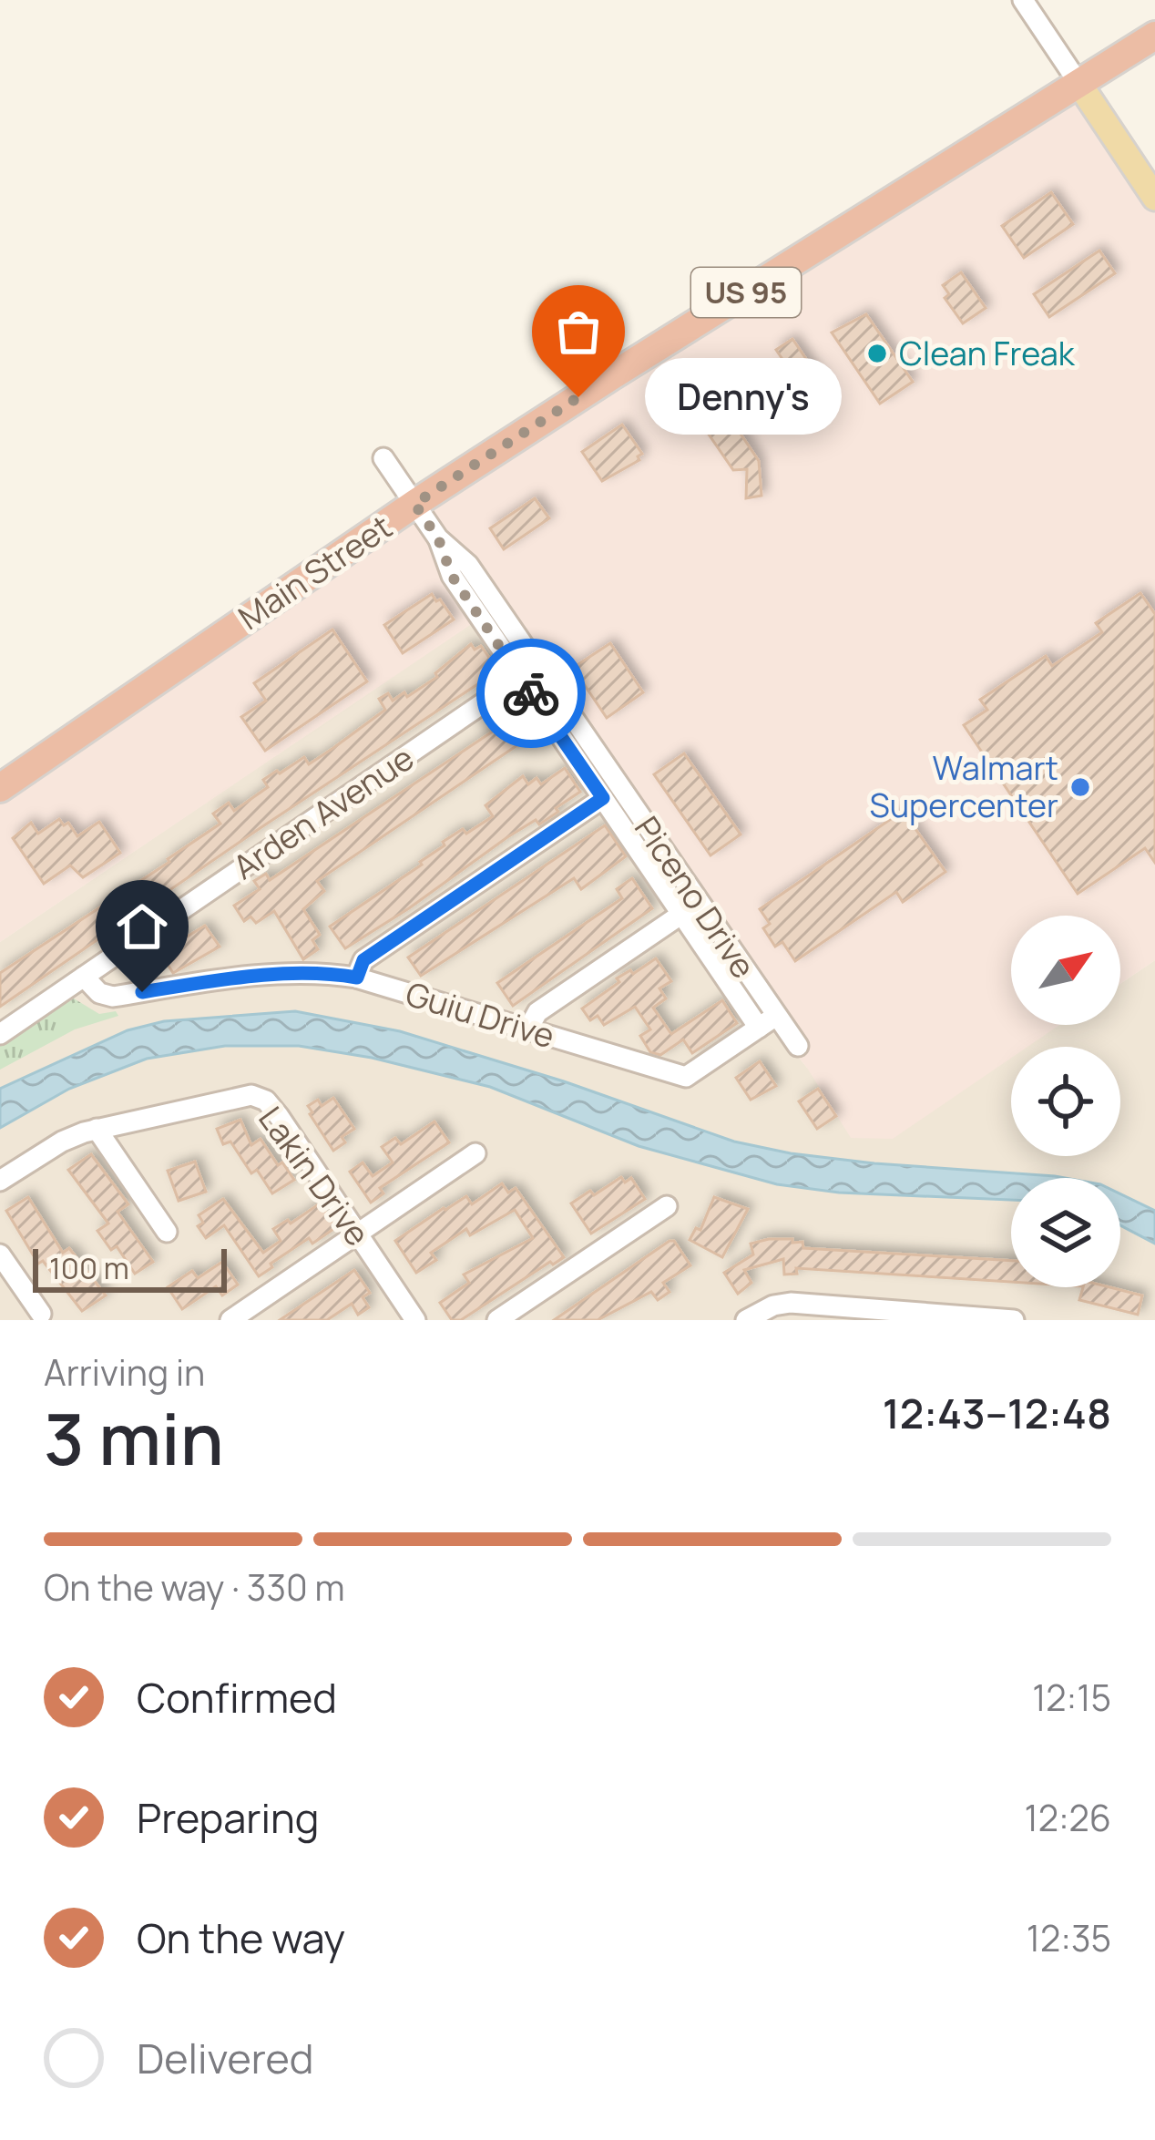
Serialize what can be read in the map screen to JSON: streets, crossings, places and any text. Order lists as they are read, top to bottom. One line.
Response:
{"streets":{"highway":["US 95","Main Street"],"street":["Arden Avenue","Piceno Drive","Guiu Drive","Lakin Drive"]},"crossings":[["US 95","Main Street"],["Main Street","Piceno Drive"],["Arden Avenue","Piceno Drive"],["Arden Avenue","Guiu Drive"],["Piceno Drive","Guiu Drive"]],"places":["Clean Freak","Denny's","Walmart Supercenter"],"scale_bar":"100 m","north":"top right","page":{"bubble":"Denny's","scale":"100 m","heading":["3 min","Arriving in","12:43–12:48"],"bar":"On the way · 330 m","list":[["Confirmed","12:15"],["Preparing","12:26"],["On the way","12:35"],"Delivered"]}}
